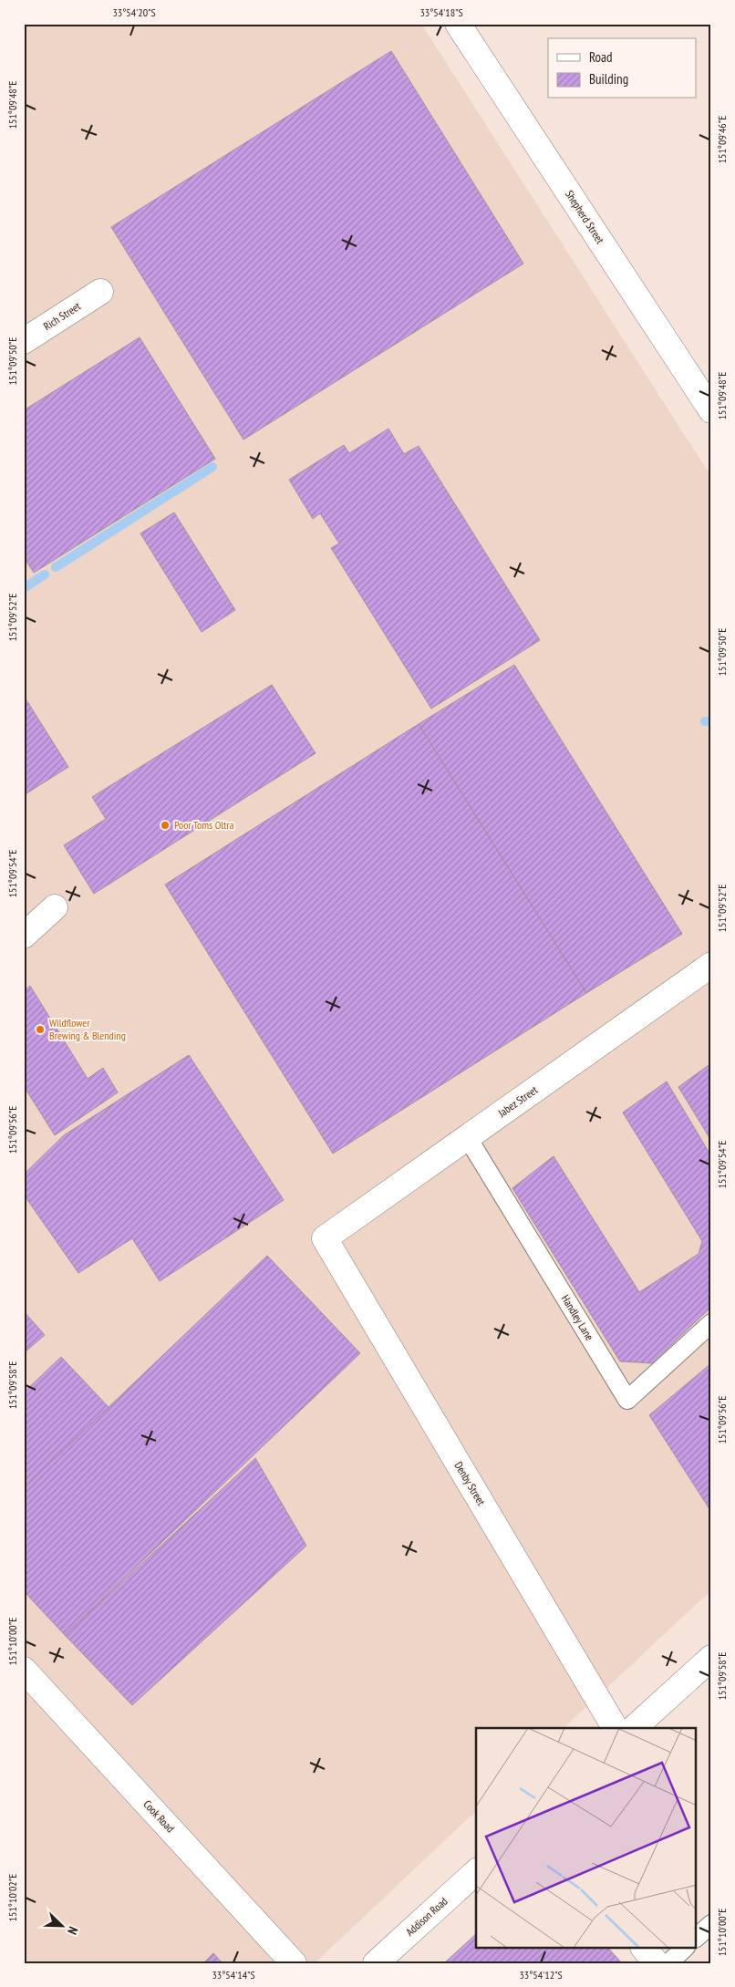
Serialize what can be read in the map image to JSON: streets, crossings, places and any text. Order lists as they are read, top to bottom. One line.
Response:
{"streets":{"street":["Shepherd Street","Rich Street","Jabez Street","Denby Street","Cook Road","Addison Road"],"lane":["Handley Lane"]},"crossings":[["Jabez Street","Handley Lane"],["Jabez Street","Denby Street"]],"places":["Poor Toms Oltra","Wildflower Brewing & Blending"],"legend":["Road","Building"],"north":"bottom right","coordinates":["33°54'20\"S","33°54'18\"S","151°09'48\"E","151°09'46\"E","151°09'50\"E","151°09'52\"E","151°09'54\"E","151°09'56\"E","151°09'58\"E","151°10'00\"E","151°10'02\"E","33°54'14\"S","33°54'12\"S"]}
